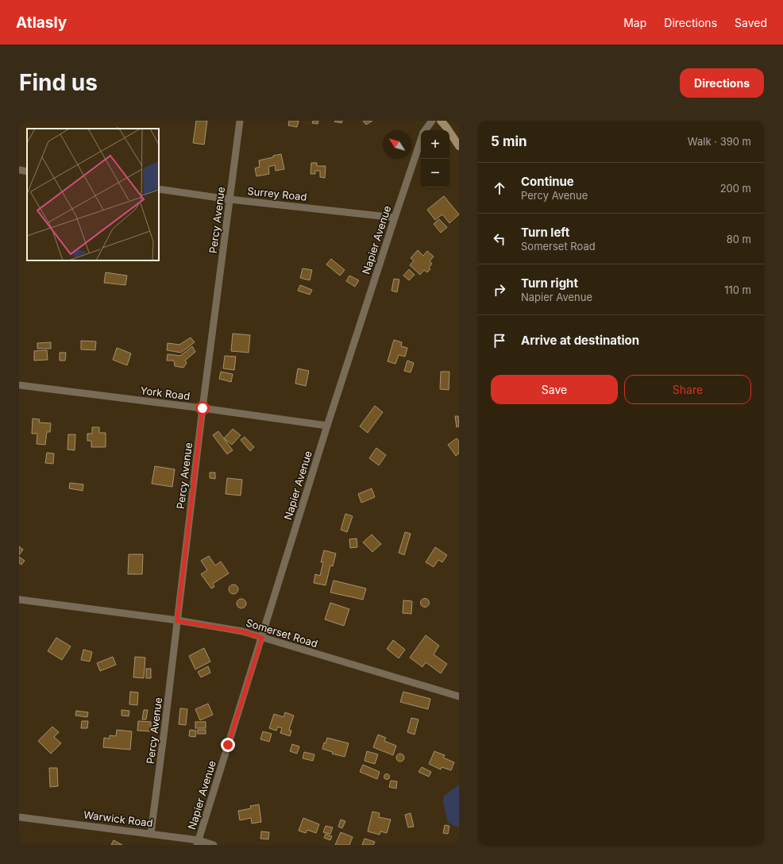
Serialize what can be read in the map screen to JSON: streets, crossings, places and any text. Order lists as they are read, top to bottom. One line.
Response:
{"streets":{"street":["Surrey Road","Percy Avenue","Napier Avenue","York Road","Somerset Road","Warwick Road"]},"crossings":[["Surrey Road","Percy Avenue"],["Surrey Road","Napier Avenue"],["Percy Avenue","York Road"],["Percy Avenue","Somerset Road"],["Percy Avenue","Warwick Road"],["Napier Avenue","York Road"],["Napier Avenue","Somerset Road"],["Napier Avenue","Warwick Road"]],"north":"top left","page":{"header":"Atlasly","nav":["Map","Directions","Saved"],"buttons":["Directions",["Save","Share"]],"title":"Find us","heading":["5 min","Walk · 390 m"],"map_buttons":["+","−"],"list":[["Continue","Percy Avenue","200 m"],["Turn left","Somerset Road","80 m"],["Turn right","Napier Avenue","110 m"],"Arrive at destination"]}}
